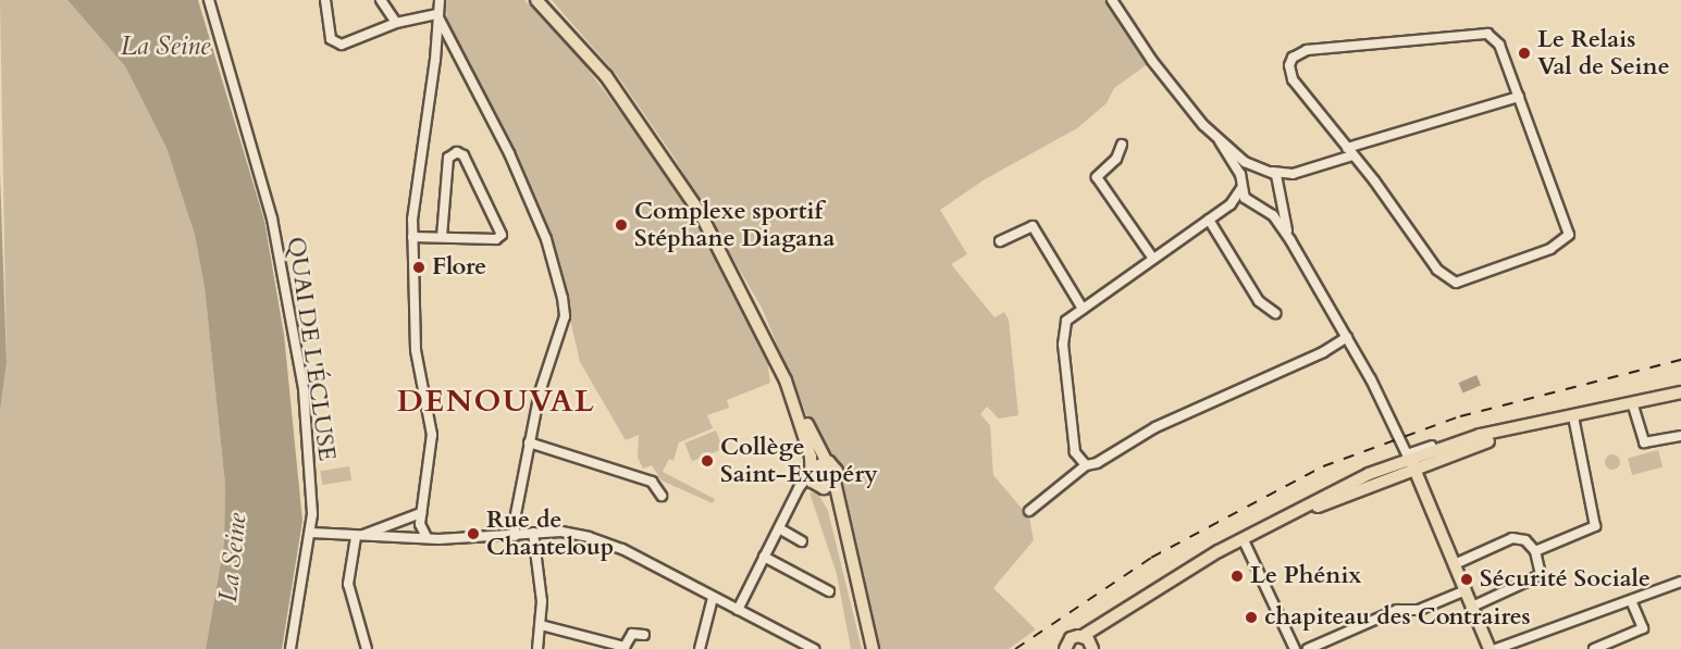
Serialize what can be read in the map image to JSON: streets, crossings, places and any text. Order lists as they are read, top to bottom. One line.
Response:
{"streets":{"street":["QUAI DE L'ÉCLUSE"]},"districts":["DENOUVAL"],"water":["La Seine"],"places":["Le Relais Val de Seine","Complexe sportif Stéphane Diagana","Flore","Collège Saint-Exupéry","Rue de Chanteloup","Le Phénix","Sécurité Sociale","chapiteau des Contraires"]}
